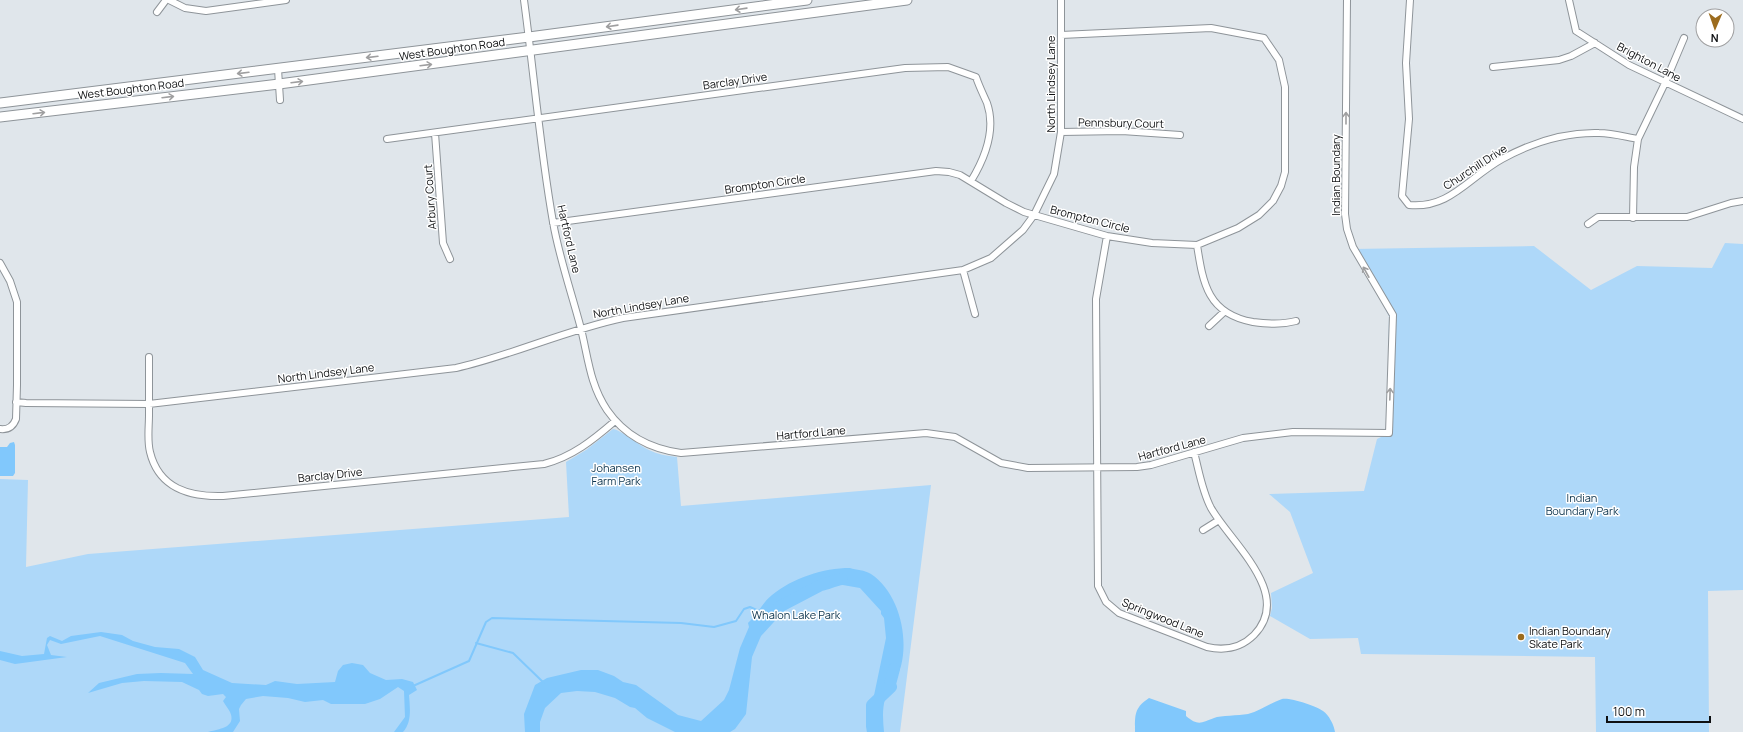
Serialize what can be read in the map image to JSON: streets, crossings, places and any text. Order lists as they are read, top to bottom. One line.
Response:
{"streets":{"main road":["West Boughton Road"],"street":["Brighton Lane","Barclay Drive","North Lindsey Lane","Pennsbury Court","Churchill Drive","Indian Boundary","Brompton Circle","Arbury Court","Hartford Lane","Springwood Lane"]},"crossings":[["West Boughton Road","Hartford Lane"],["Barclay Drive","North Lindsey Lane"],["Barclay Drive","Brompton Circle"],["Barclay Drive","Arbury Court"],["Barclay Drive","Hartford Lane"],["North Lindsey Lane","Pennsbury Court"],["North Lindsey Lane","Brompton Circle"],["North Lindsey Lane","Hartford Lane"],["Indian Boundary","Hartford Lane"],["Brompton Circle","Hartford Lane"],["Brompton Circle","Springwood Lane"],["Hartford Lane","Springwood Lane"]],"one_way":["Indian Boundary"],"parks":["Johansen Farm Park","Indian Boundary Park","Whalon Lake Park"],"places":["Indian Boundary Skate Park"],"scale_bar":"100 m","north":"bottom"}
